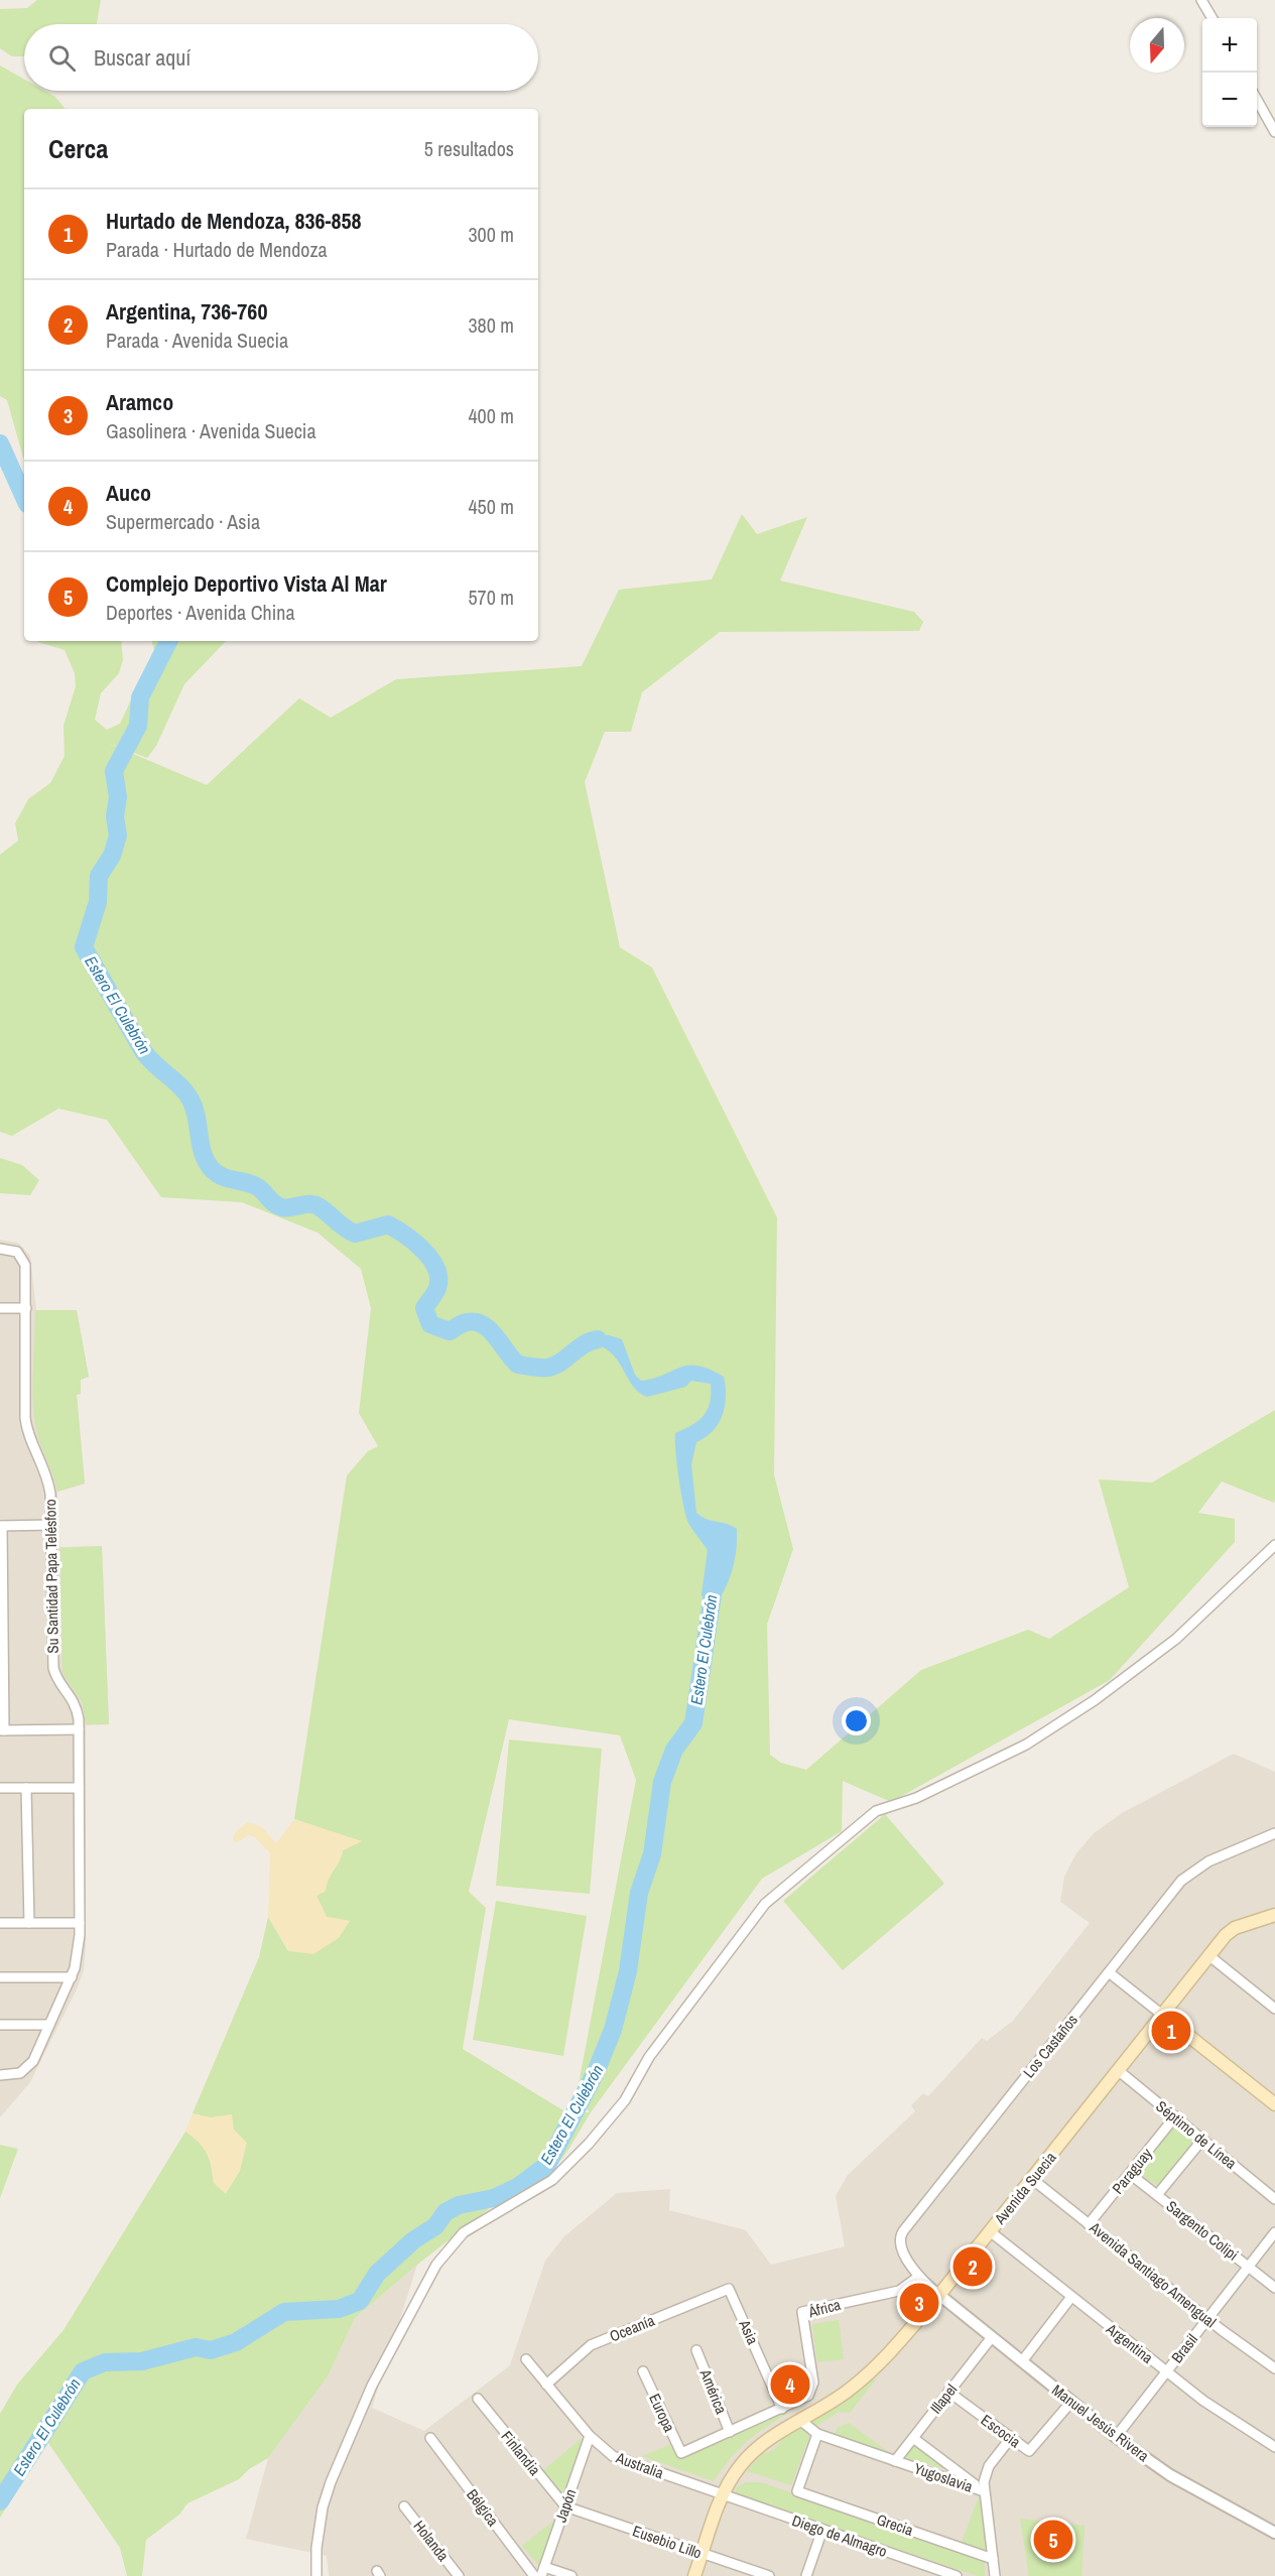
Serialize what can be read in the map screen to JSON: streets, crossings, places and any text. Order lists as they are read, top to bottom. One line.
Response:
{"streets":{"main road":["Avenida Suecia"],"street":["Su Santidad Papa Telésforo","Los Castaños","Séptimo de Línea","Paraguay","Sargento Colipi","Avenida Santiago Amengual","África","Oceanía","Asia","Argentina","Brasil","América","Illapel","Europa","Manuel Jesús Rivera","Escocia","Finlandia","Australia","Yugoslavia","Japón","Bélgica","Grecia","Diego de Almagro","Holanda","Eusebio Lillo"]},"crossings":[["Los Castaños","Avenida Suecia"],["Los Castaños","África"],["Los Castaños","Manuel Jesús Rivera"],["Séptimo de Línea","Paraguay"],["Séptimo de Línea","Avenida Suecia"],["Paraguay","Sargento Colipi"],["Paraguay","Avenida Santiago Amengual"],["Avenida Suecia","Avenida Santiago Amengual"],["Avenida Suecia","Argentina"],["Avenida Suecia","Manuel Jesús Rivera"],["Avenida Suecia","Australia"],["Avenida Suecia","Yugoslavia"],["Avenida Suecia","Diego de Almagro"],["Avenida Suecia","Eusebio Lillo"],["Sargento Colipi","Brasil"],["Avenida Santiago Amengual","Brasil"],["África","Asia"],["Oceanía","Asia"],["Oceanía","Australia"],["Argentina","Brasil"],["Brasil","Manuel Jesús Rivera"],["América","Europa"],["Illapel","Manuel Jesús Rivera"],["Illapel","Escocia"],["Illapel","Yugoslavia"],["Manuel Jesús Rivera","Escocia"],["Finlandia","Japón"],["Finlandia","Eusebio Lillo"],["Australia","Japón"],["Australia","Diego de Almagro"],["Yugoslavia","Grecia"],["Japón","Eusebio Lillo"]],"water":["Estero El Culebrón"],"north":"bottom","page":{"map_buttons":["+","−"],"search":"Buscar aquí","heading":["Cerca","5 resultados"],"list":[{"mark":"1","name":"Hurtado de Mendoza, 836-858","note":"Parada · Hurtado de Mendoza","value":"300 m"},{"mark":"2","name":"Argentina, 736-760","note":"Parada · Avenida Suecia","value":"380 m"},{"mark":"3","name":"Aramco","note":"Gasolinera · Avenida Suecia","value":"400 m"},{"mark":"4","name":"Auco","note":"Supermercado · Asia","value":"450 m"},{"mark":"5","name":"Complejo Deportivo Vista Al Mar","note":"Deportes · Avenida China","value":"570 m"}],"pins":["1","2","3","4","5"]}}
